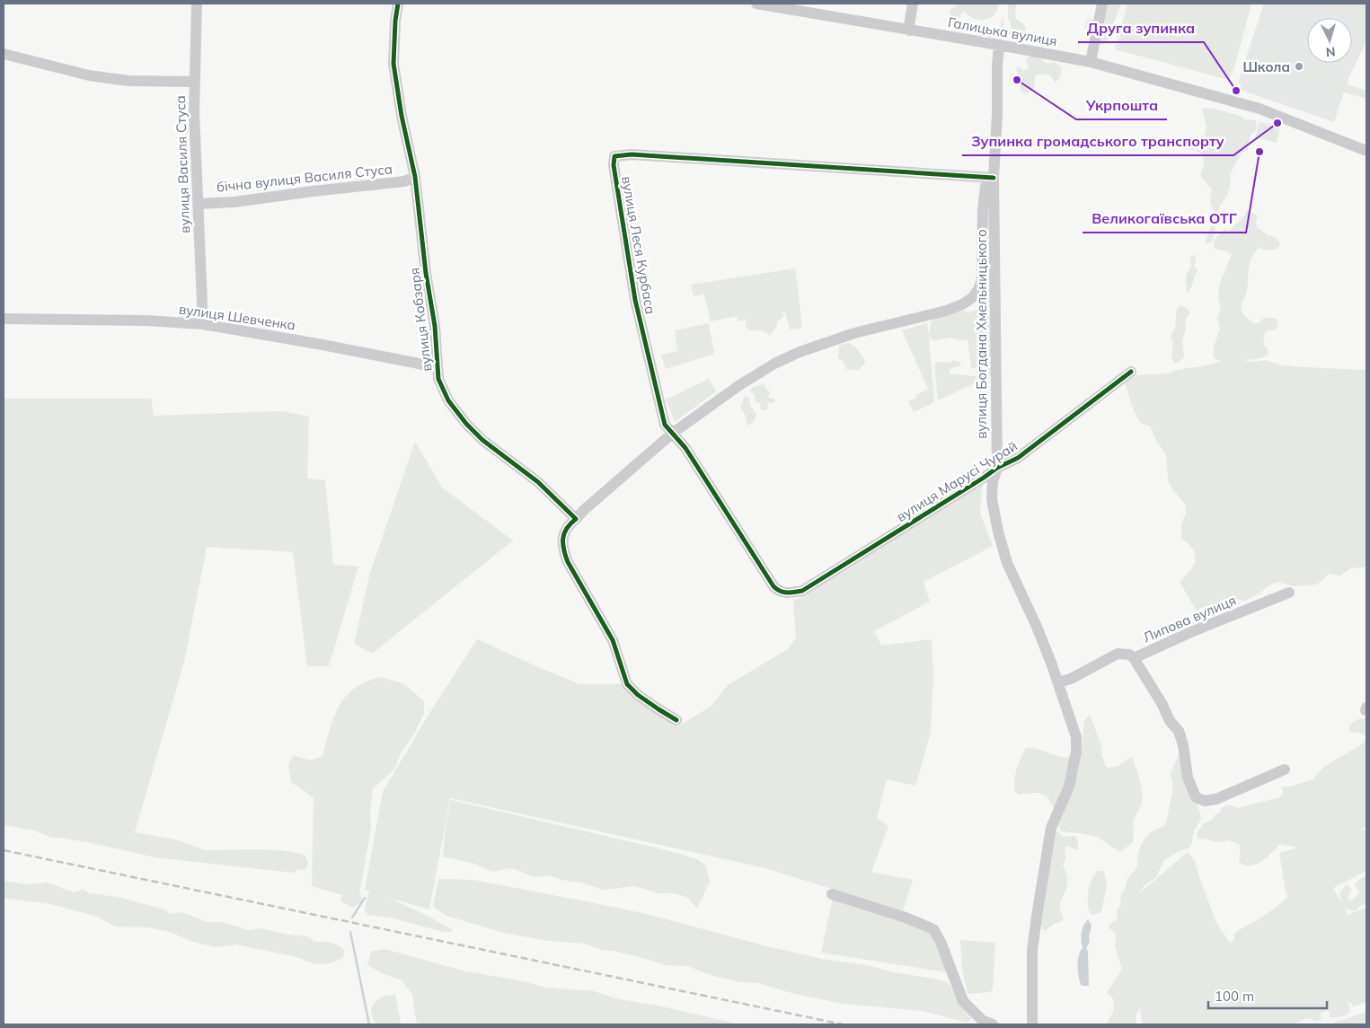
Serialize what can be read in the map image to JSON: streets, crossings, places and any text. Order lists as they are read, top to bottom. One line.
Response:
{"streets":{"street":["Галицька вулиця","вулиця Василя Стуса","бічна вулиця Василя Стуса","вулиця Леся Курбаса","вулиця Шевченка","вулиця Кобзаря","вулиця Богдана Хмельницького","вулиця Марусі Чурай","Липова вулиця"]},"crossings":[["Галицька вулиця","вулиця Богдана Хмельницького"],["вулиця Василя Стуса","бічна вулиця Василя Стуса"],["вулиця Василя Стуса","вулиця Шевченка"],["бічна вулиця Василя Стуса","вулиця Кобзаря"],["вулиця Леся Курбаса","вулиця Богдана Хмельницького"],["вулиця Леся Курбаса","вулиця Марусі Чурай"],["вулиця Шевченка","вулиця Кобзаря"],["вулиця Богдана Хмельницького","вулиця Марусі Чурай"]],"places":["Школа","Укрпошта","Друга зупинка","Зупинка громадського транспорту","Великогаївська ОТГ"],"scale_bar":"100 m","north":"bottom"}
